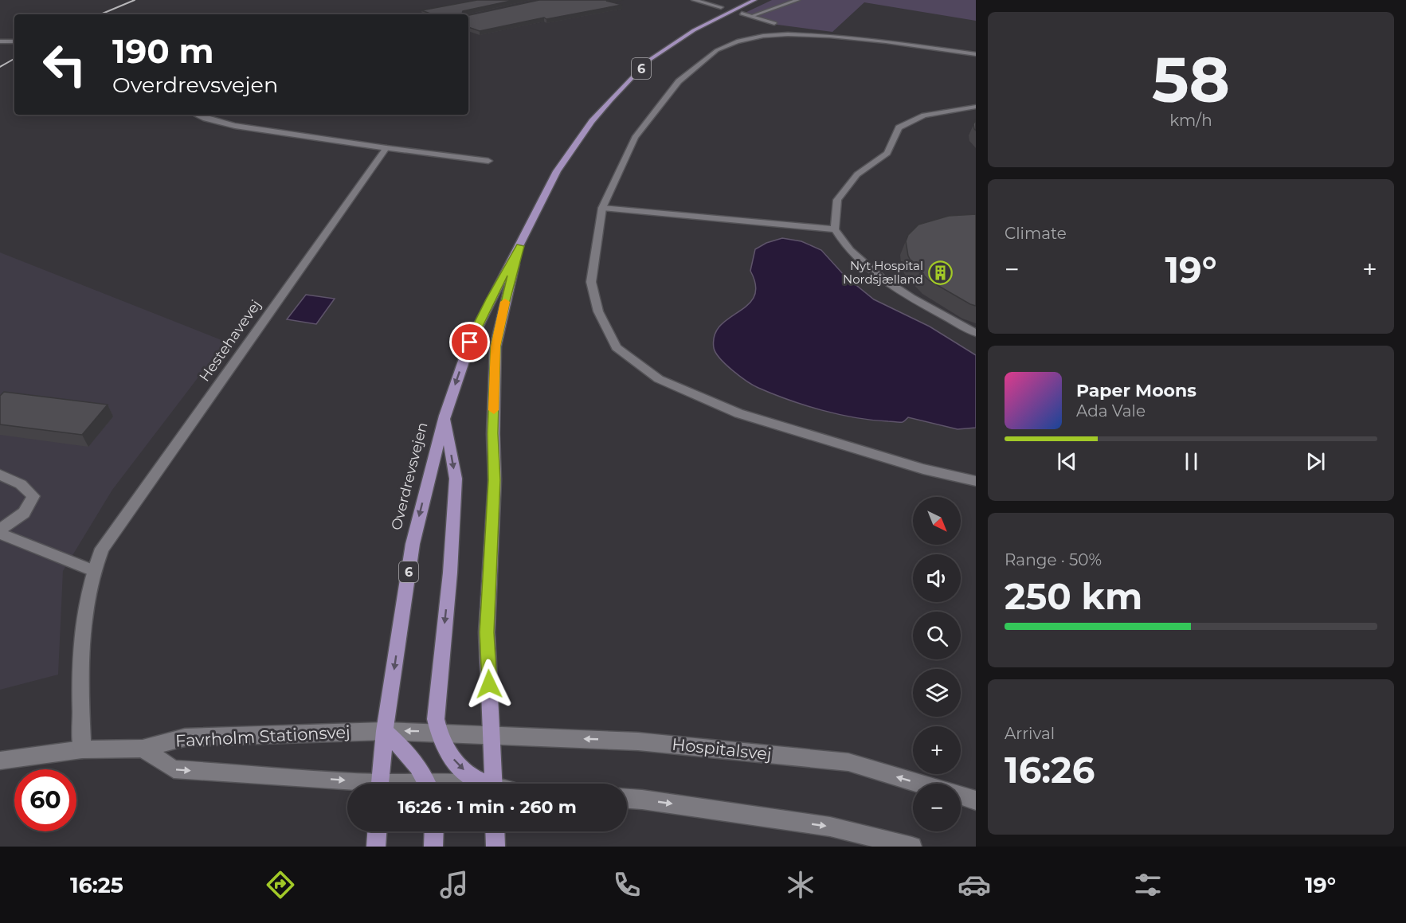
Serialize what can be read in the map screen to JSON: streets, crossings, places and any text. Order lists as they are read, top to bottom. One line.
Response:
{"streets":{"main road":["6","Overdrevsvejen"],"street":["Hestehavevej","Favrholm Stationsvej","Hospitalsvej"]},"crossings":[["Hestehavevej","Favrholm Stationsvej"],["Overdrevsvejen","Favrholm Stationsvej"],["Overdrevsvejen","Hospitalsvej"]],"places":{"building":["Nyt Hospital Nordsjælland"]},"north":"bottom right","page":{"tile":[["58","km/h"],"Climate",["Range · 50%","250 km"],["Arrival","16:26"]],"turn":["190 m","Overdrevsvejen"],"heat":["−","19°","+"],"song":["Paper Moons","Ada Vale"],"map_buttons":["+","−"],"limit":"60","trip":"16:26 · 1 min · 260 m","tabs":["16:25","19°"]}}
